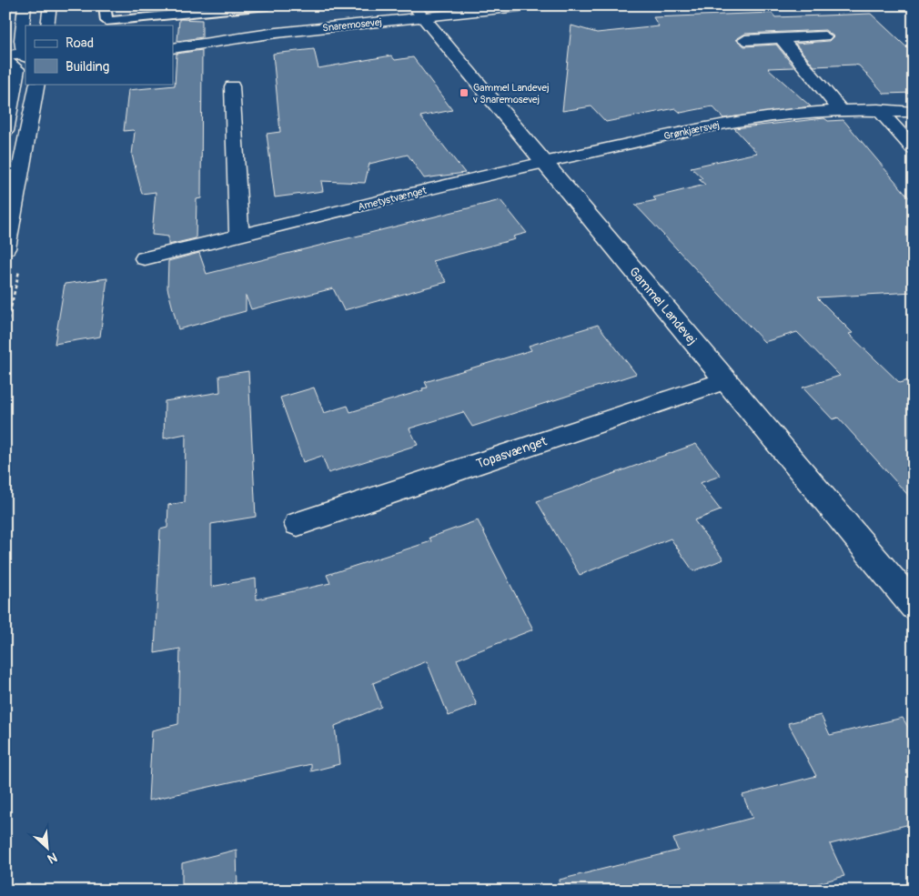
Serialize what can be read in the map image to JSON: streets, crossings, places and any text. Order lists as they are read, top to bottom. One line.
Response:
{"streets":{"street":["Snaremosevej","Grønkjærsvej","Ametystvænget","Gammel Landevej","Topasvænget"]},"crossings":[["Snaremosevej","Gammel Landevej"],["Grønkjærsvej","Ametystvænget"],["Grønkjærsvej","Gammel Landevej"],["Ametystvænget","Gammel Landevej"],["Gammel Landevej","Topasvænget"]],"places":{"transit":["Gammel Landevej v Snaremosevej"]},"legend":["Road","Building"],"north":"bottom right"}
